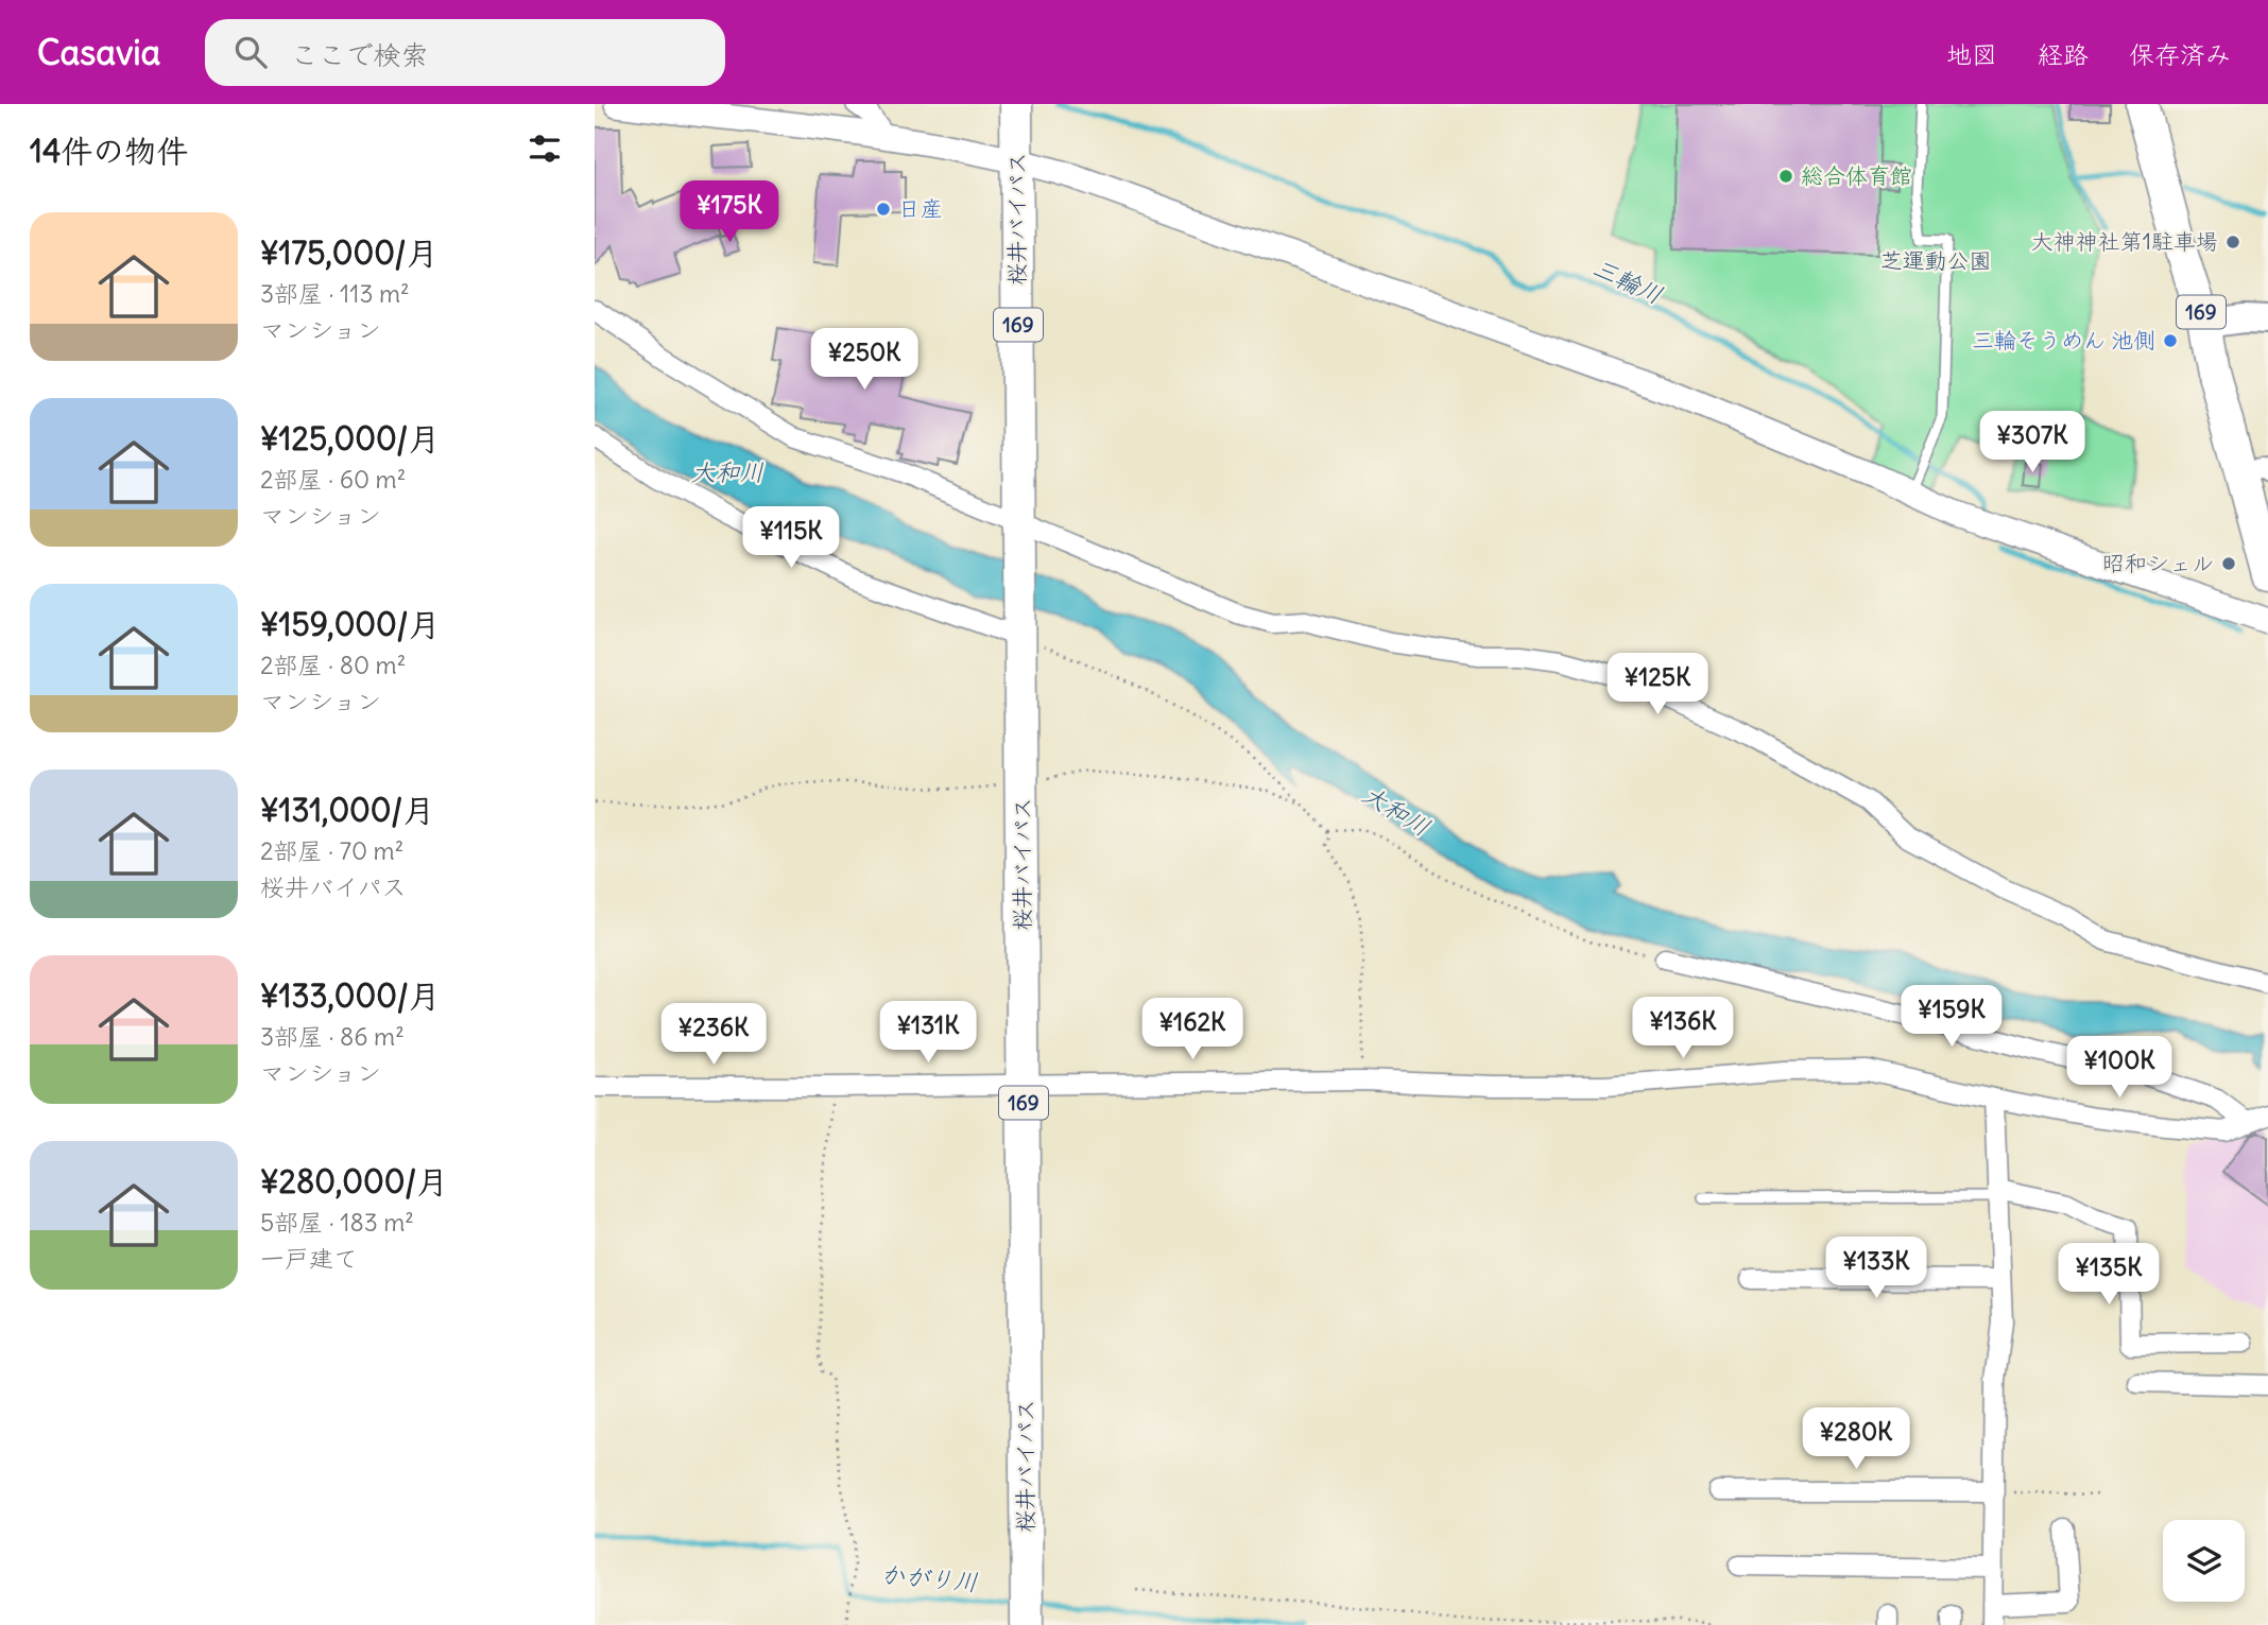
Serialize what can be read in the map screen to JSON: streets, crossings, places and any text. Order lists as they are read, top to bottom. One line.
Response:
{"streets":{"highway":["桜井バイパス","169"]},"water":["三輪川","大和川","かがり川"],"parks":["芝運動公園"],"places":["総合体育館","日産","大神神社第1駐車場","三輪そうめん 池側","昭和シェル"],"page":{"header":"Casavia","search":"ここで検索","nav":["地図","経路","保存済み"],"heading":"14件の物件","price":["¥175K","¥250K","¥307K","¥115K","¥125K","¥159K","¥136K","¥162K","¥131K","¥236K","¥100K","¥133K","¥135K","¥280K"],"list":[{"name":"¥175,000/月","note":"3部屋 · 113 m² · マンション"},{"name":"¥125,000/月","note":"2部屋 · 60 m² · マンション"},{"name":"¥159,000/月","note":"2部屋 · 80 m² · マンション"},{"name":"¥131,000/月","note":"2部屋 · 70 m² · 桜井バイパス"},{"name":"¥133,000/月","note":"3部屋 · 86 m² · マンション"},{"name":"¥280,000/月","note":"5部屋 · 183 m² · 一戸建て"}]}}
